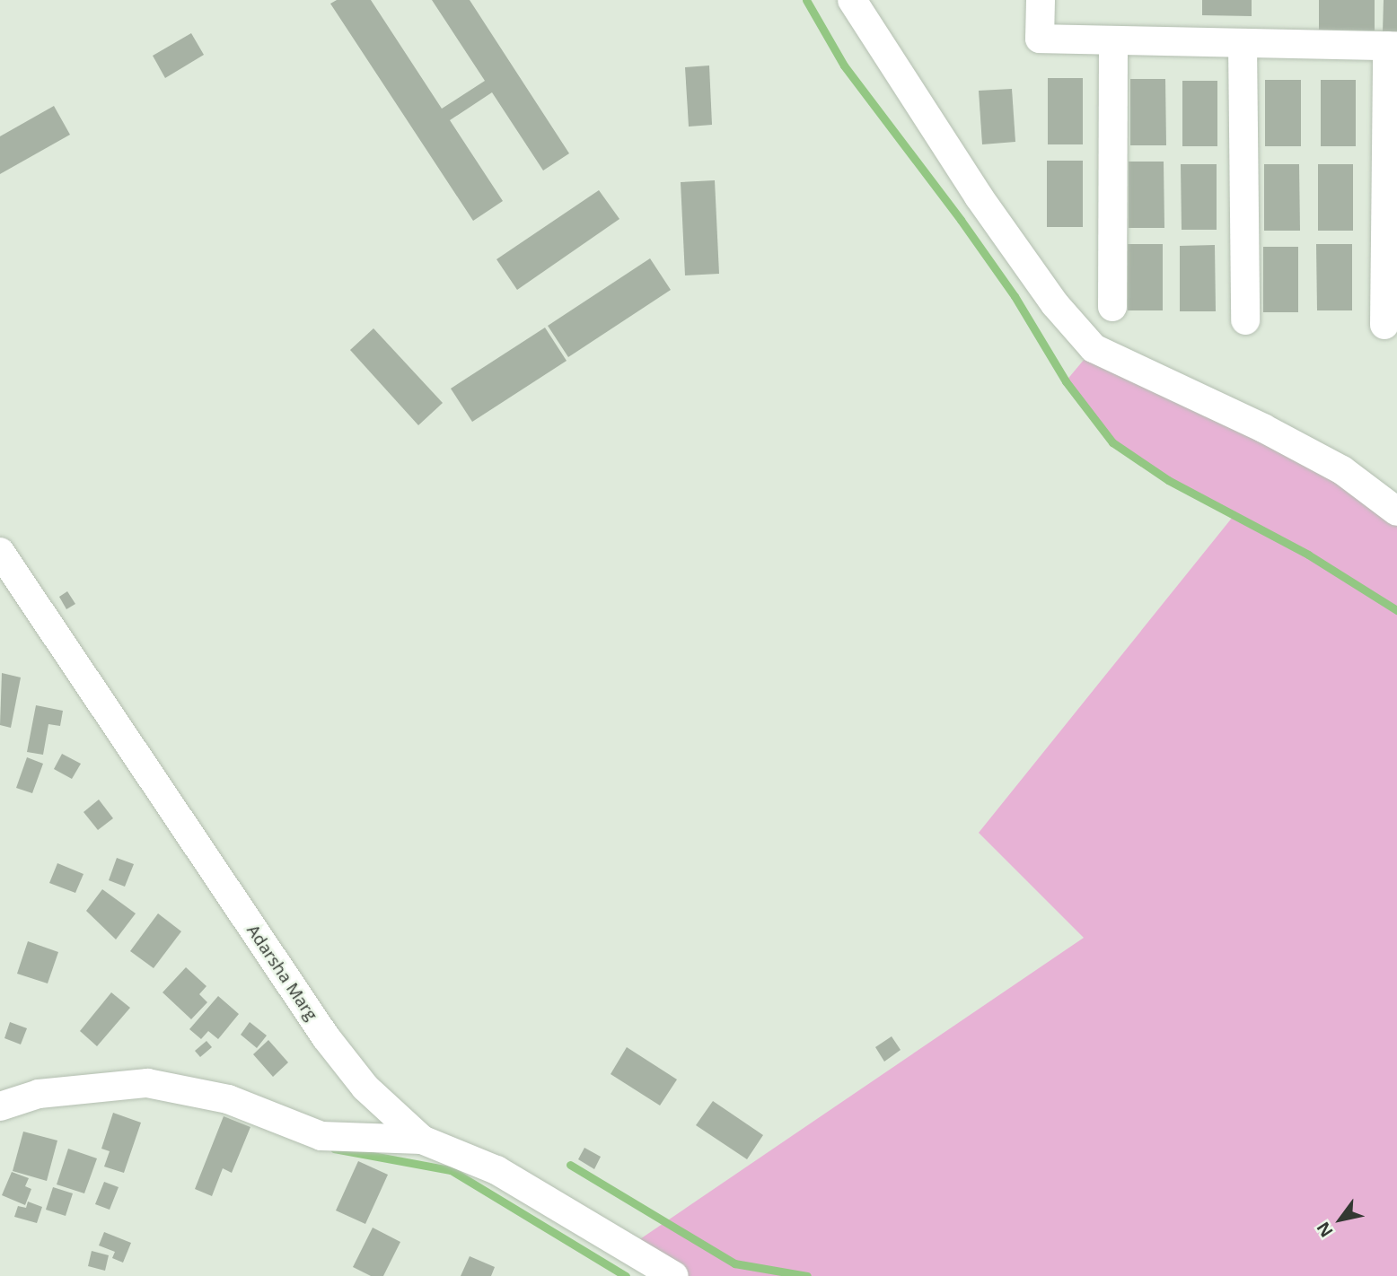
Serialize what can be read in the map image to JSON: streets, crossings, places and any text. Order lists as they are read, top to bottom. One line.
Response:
{"streets":{"street":["Adarsha Marg"]},"north":"bottom left"}
